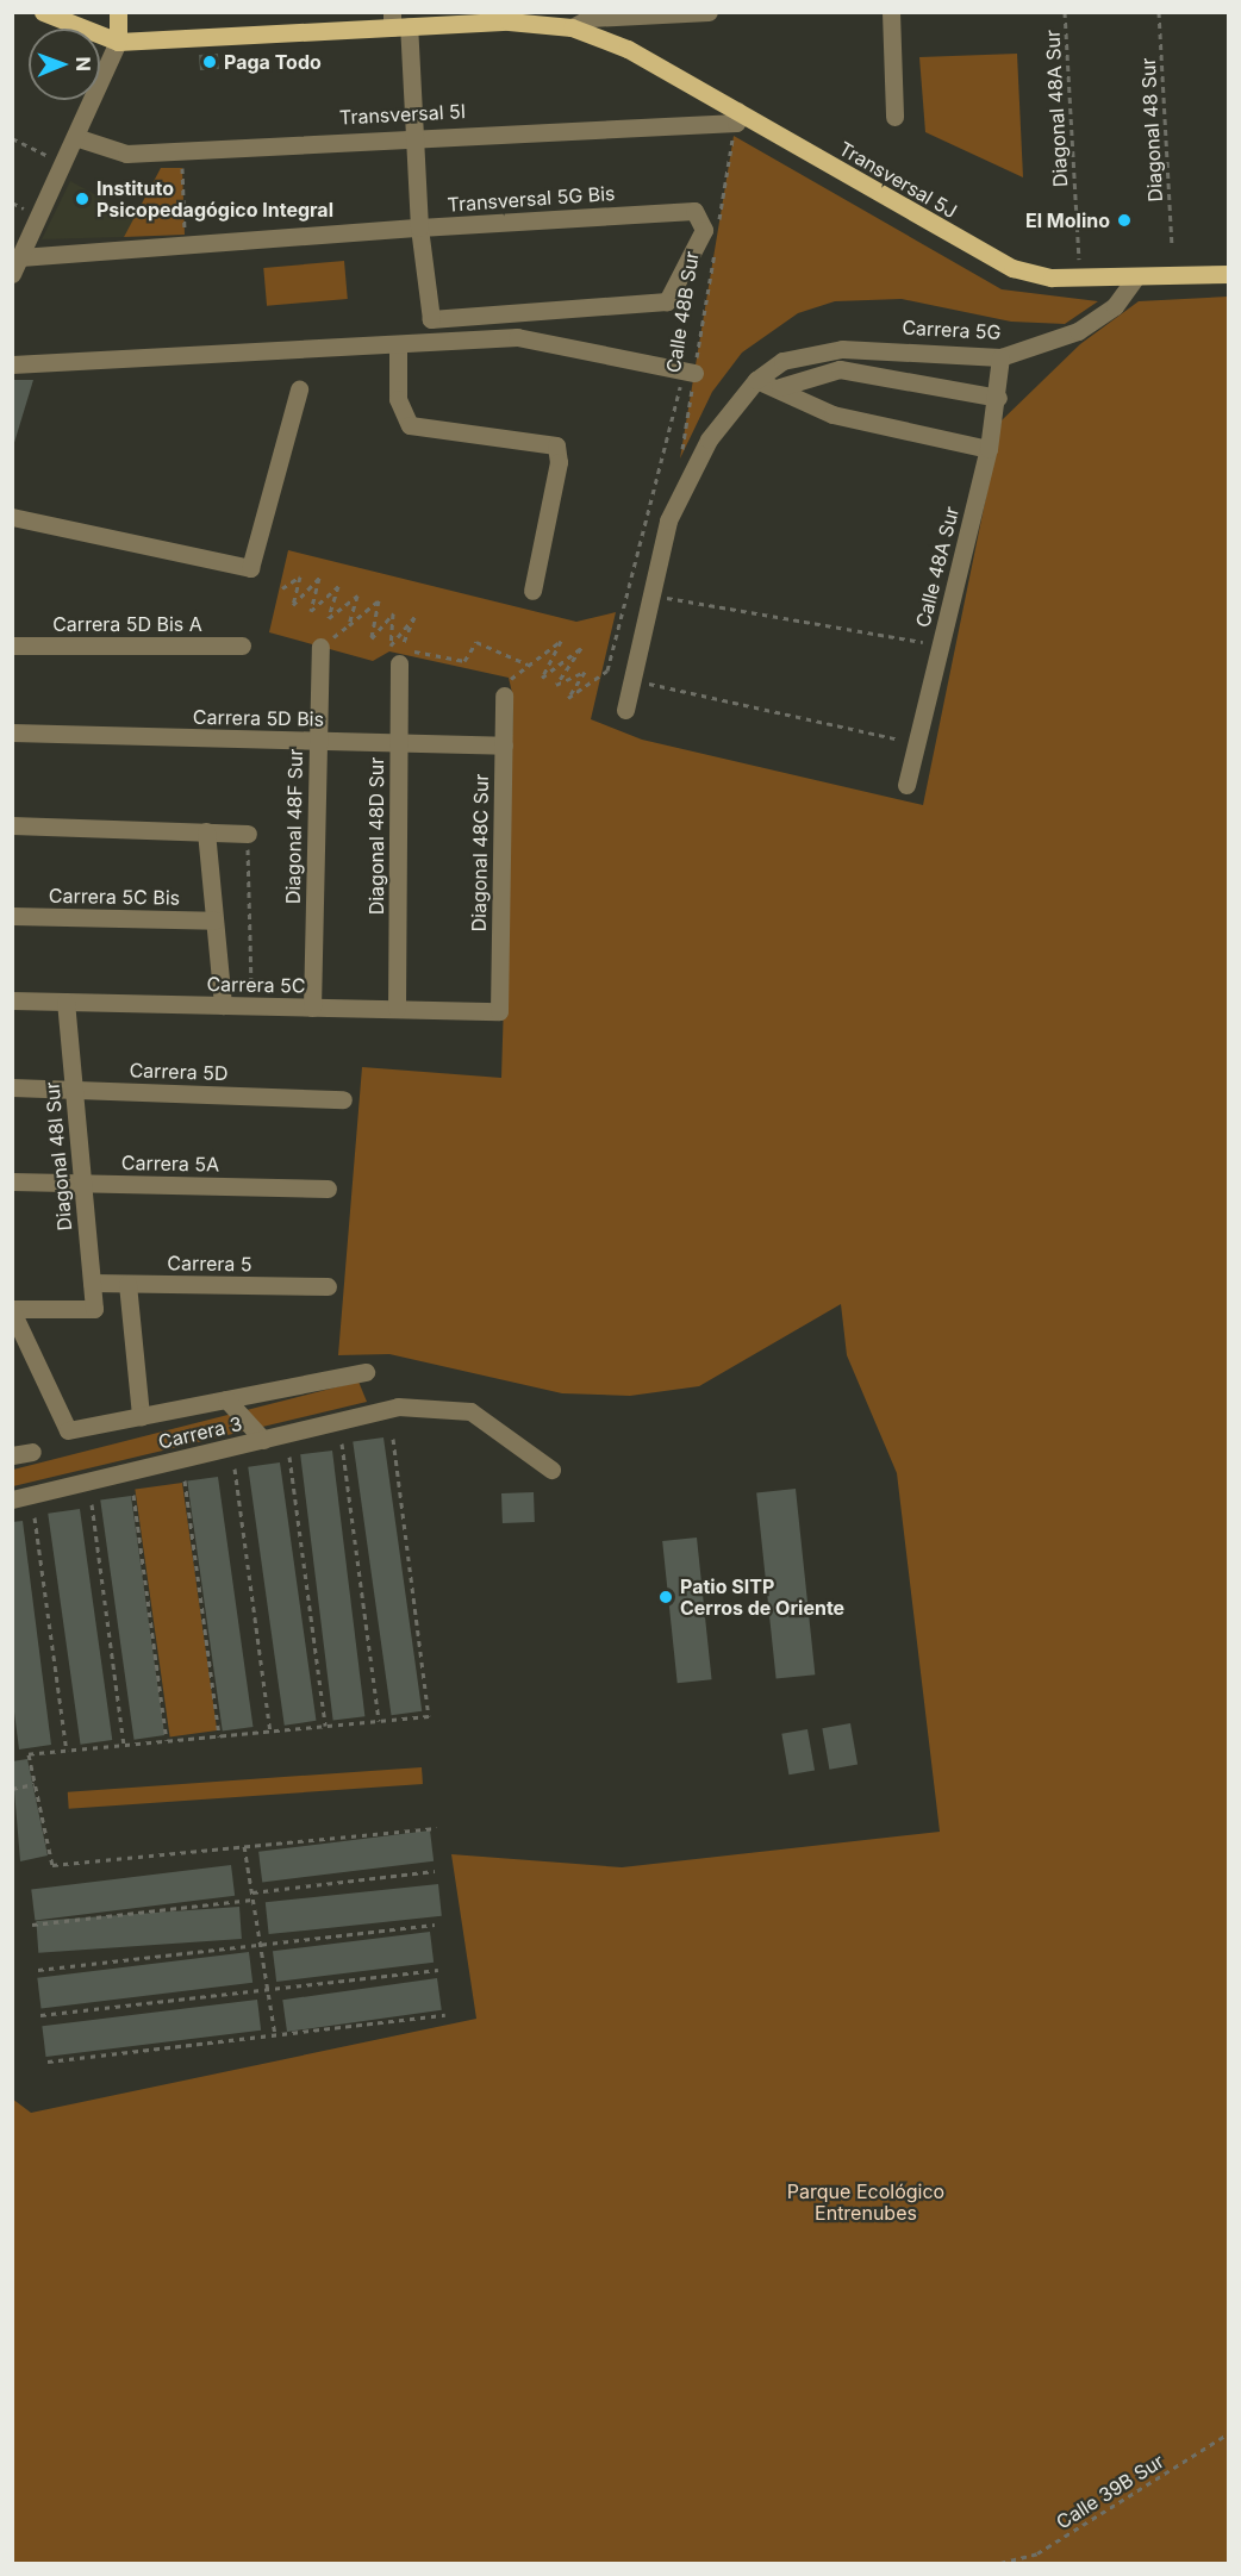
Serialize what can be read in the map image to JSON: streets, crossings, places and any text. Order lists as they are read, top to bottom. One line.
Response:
{"streets":{"main road":["Transversal 5J"],"street":["Transversal 5I","Transversal 5G Bis","Carrera 5G","Calle 48A Sur","Carrera 5D Bis A","Carrera 5D Bis","Diagonal 48F Sur","Diagonal 48D Sur","Diagonal 48C Sur","Carrera 5C Bis","Carrera 5C","Carrera 5D","Diagonal 48I Sur","Carrera 5A","Carrera 5","Carrera 3"],"path":["Diagonal 48A Sur","Diagonal 48 Sur","Calle 48B Sur","Calle 39B Sur"]},"crossings":[["Transversal 5I","Transversal 5J"],["Transversal 5J","Carrera 5G"],["Carrera 5G","Calle 48A Sur"],["Carrera 5D Bis","Diagonal 48F Sur"],["Carrera 5D Bis","Diagonal 48D Sur"],["Carrera 5D Bis","Diagonal 48C Sur"],["Diagonal 48F Sur","Carrera 5C"],["Diagonal 48D Sur","Carrera 5C"],["Diagonal 48C Sur","Carrera 5C"],["Carrera 5C","Diagonal 48I Sur"],["Carrera 5D","Diagonal 48I Sur"],["Diagonal 48I Sur","Carrera 5A"],["Diagonal 48I Sur","Carrera 5"],["Diagonal 48I Sur","Carrera 3"]],"parks":["Parque Ecológico Entrenubes"],"places":["Paga Todo","Instituto Psicopedagógico Integral","El Molino","Patio SITP Cerros de Oriente"],"north":"right"}
